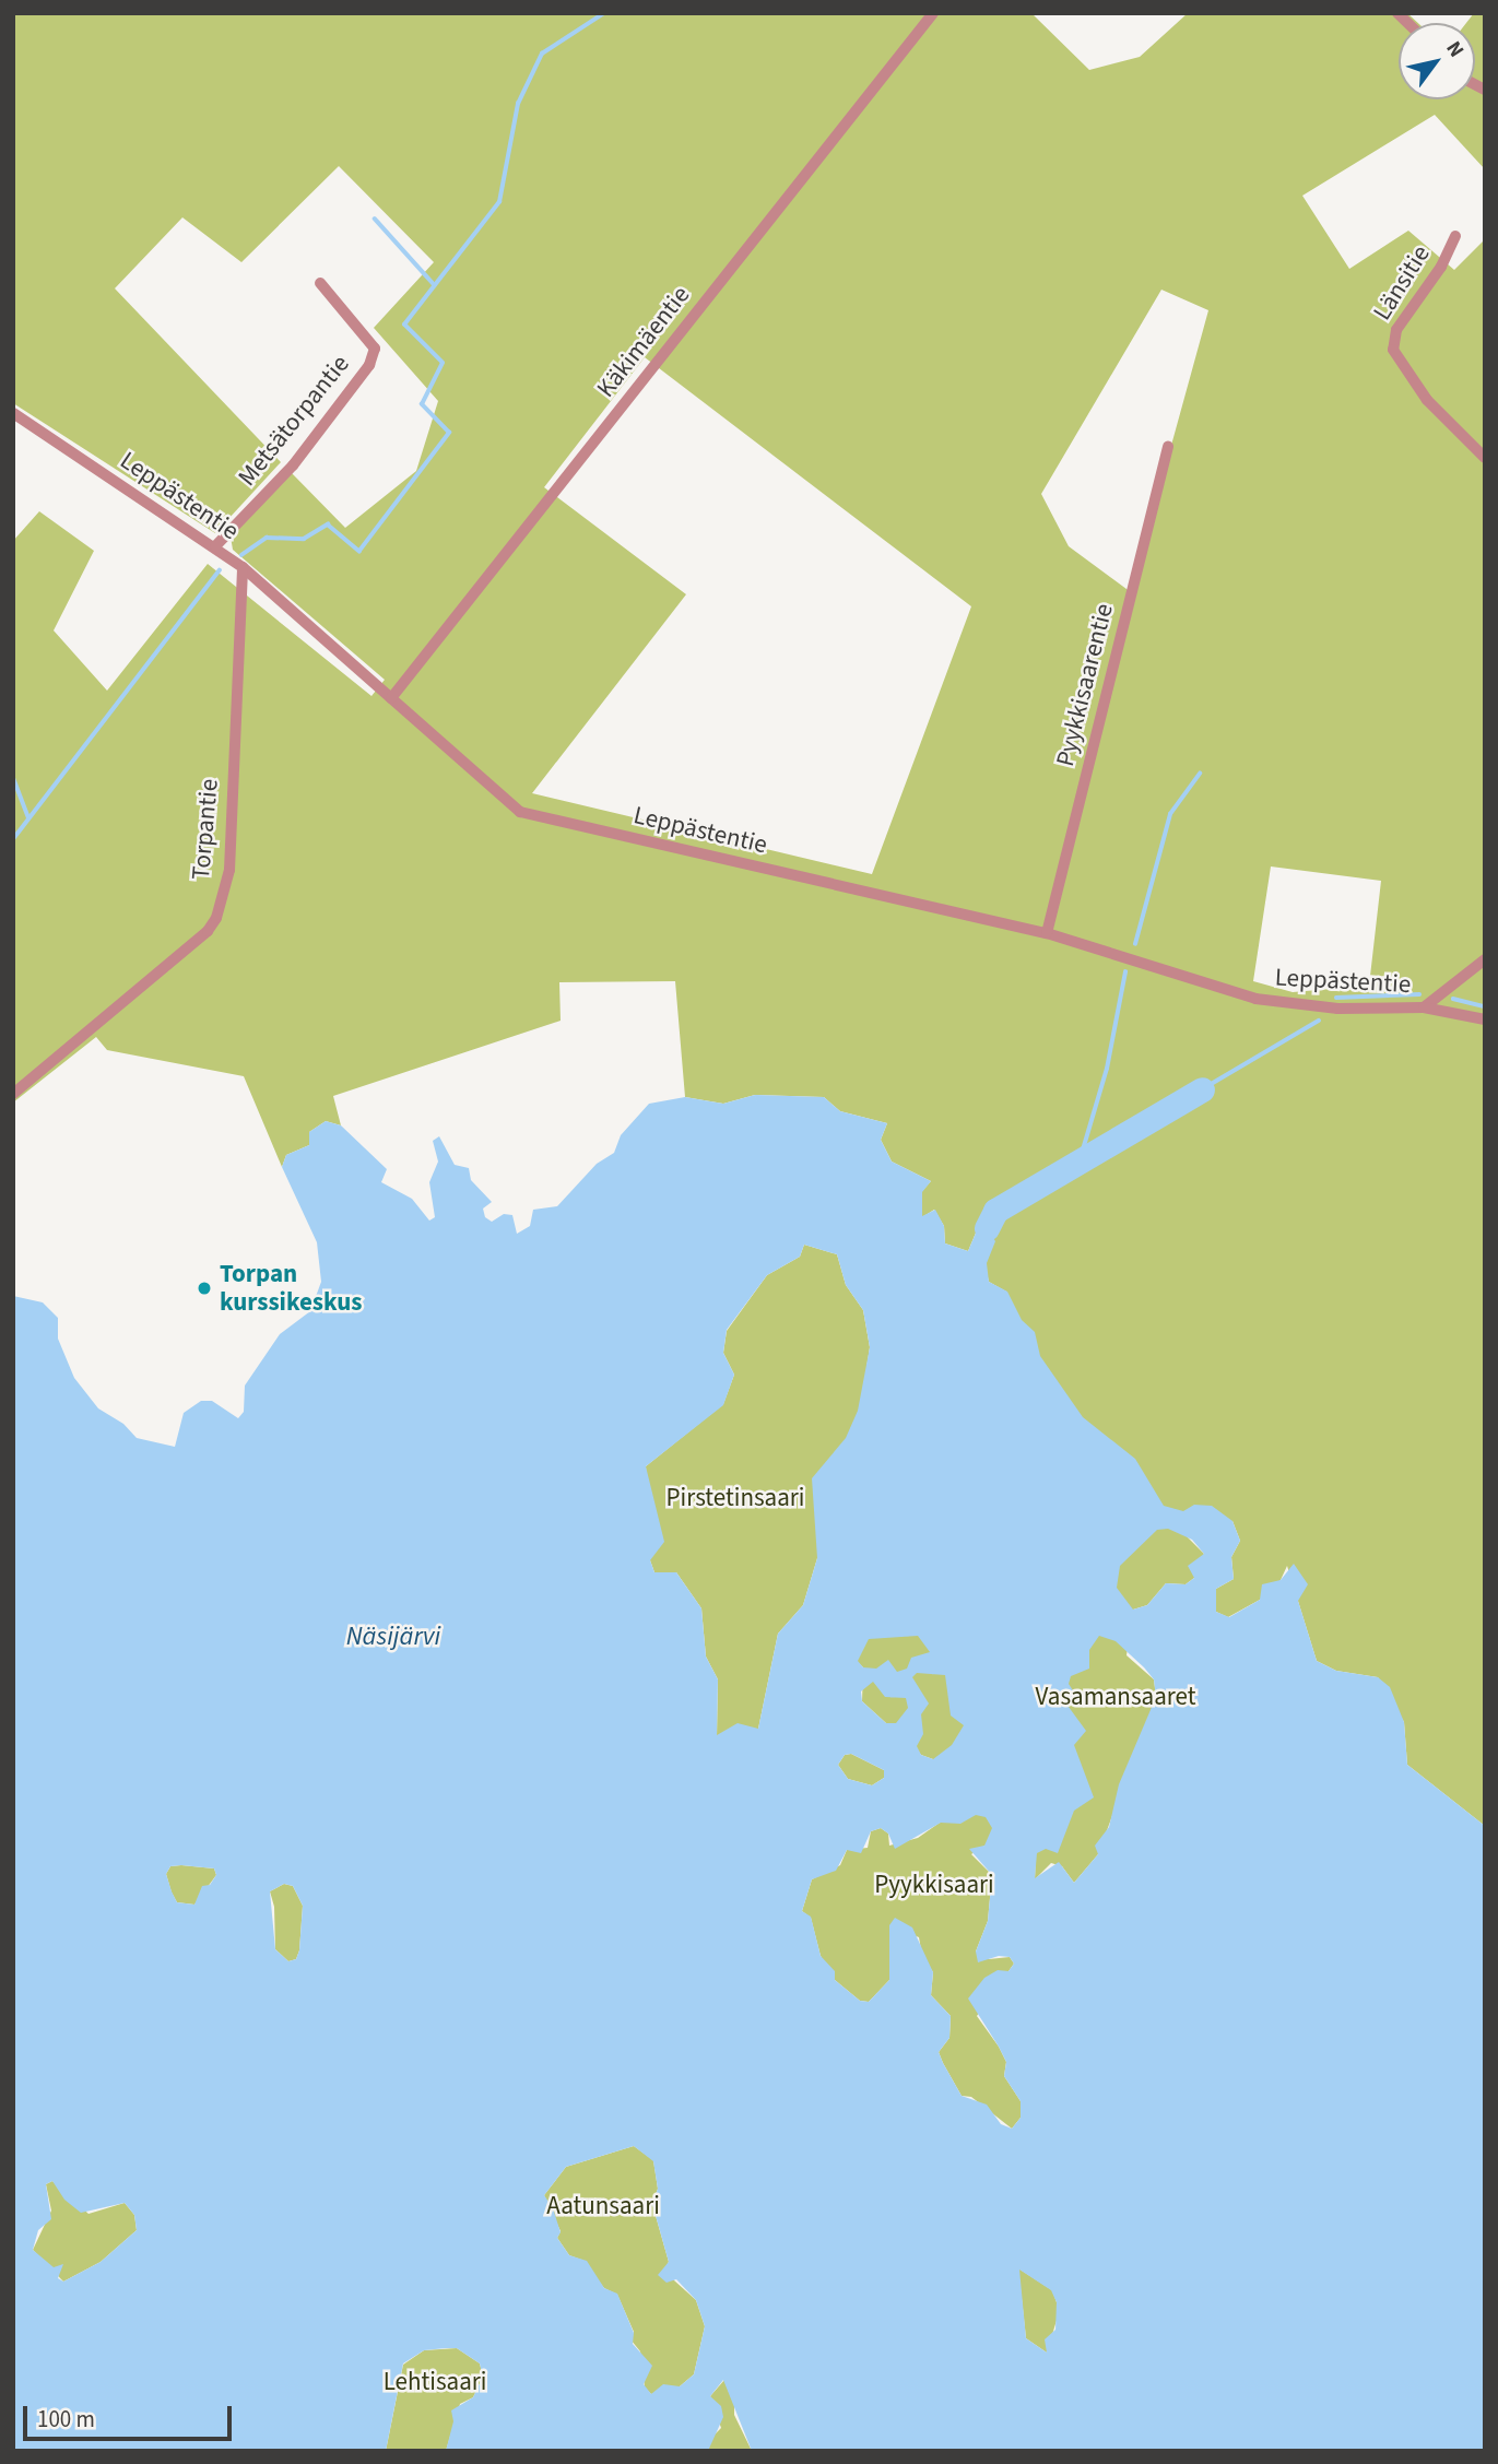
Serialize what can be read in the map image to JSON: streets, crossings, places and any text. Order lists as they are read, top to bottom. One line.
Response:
{"streets":{"street":["Länsitie","Käkimäentie","Metsätorpantie","Leppästentie","Pyykkisaarentie","Torpantie"]},"crossings":[["Käkimäentie","Leppästentie"],["Metsätorpantie","Leppästentie"],["Leppästentie","Pyykkisaarentie"],["Leppästentie","Torpantie"]],"water":["Näsijärvi"],"parks":["Pirstetinsaari","Vasamansaaret","Pyykkisaari","Aatunsaari","Lehtisaari"],"places":["Torpan kurssikeskus"],"scale_bar":"100 m","north":"top right"}
